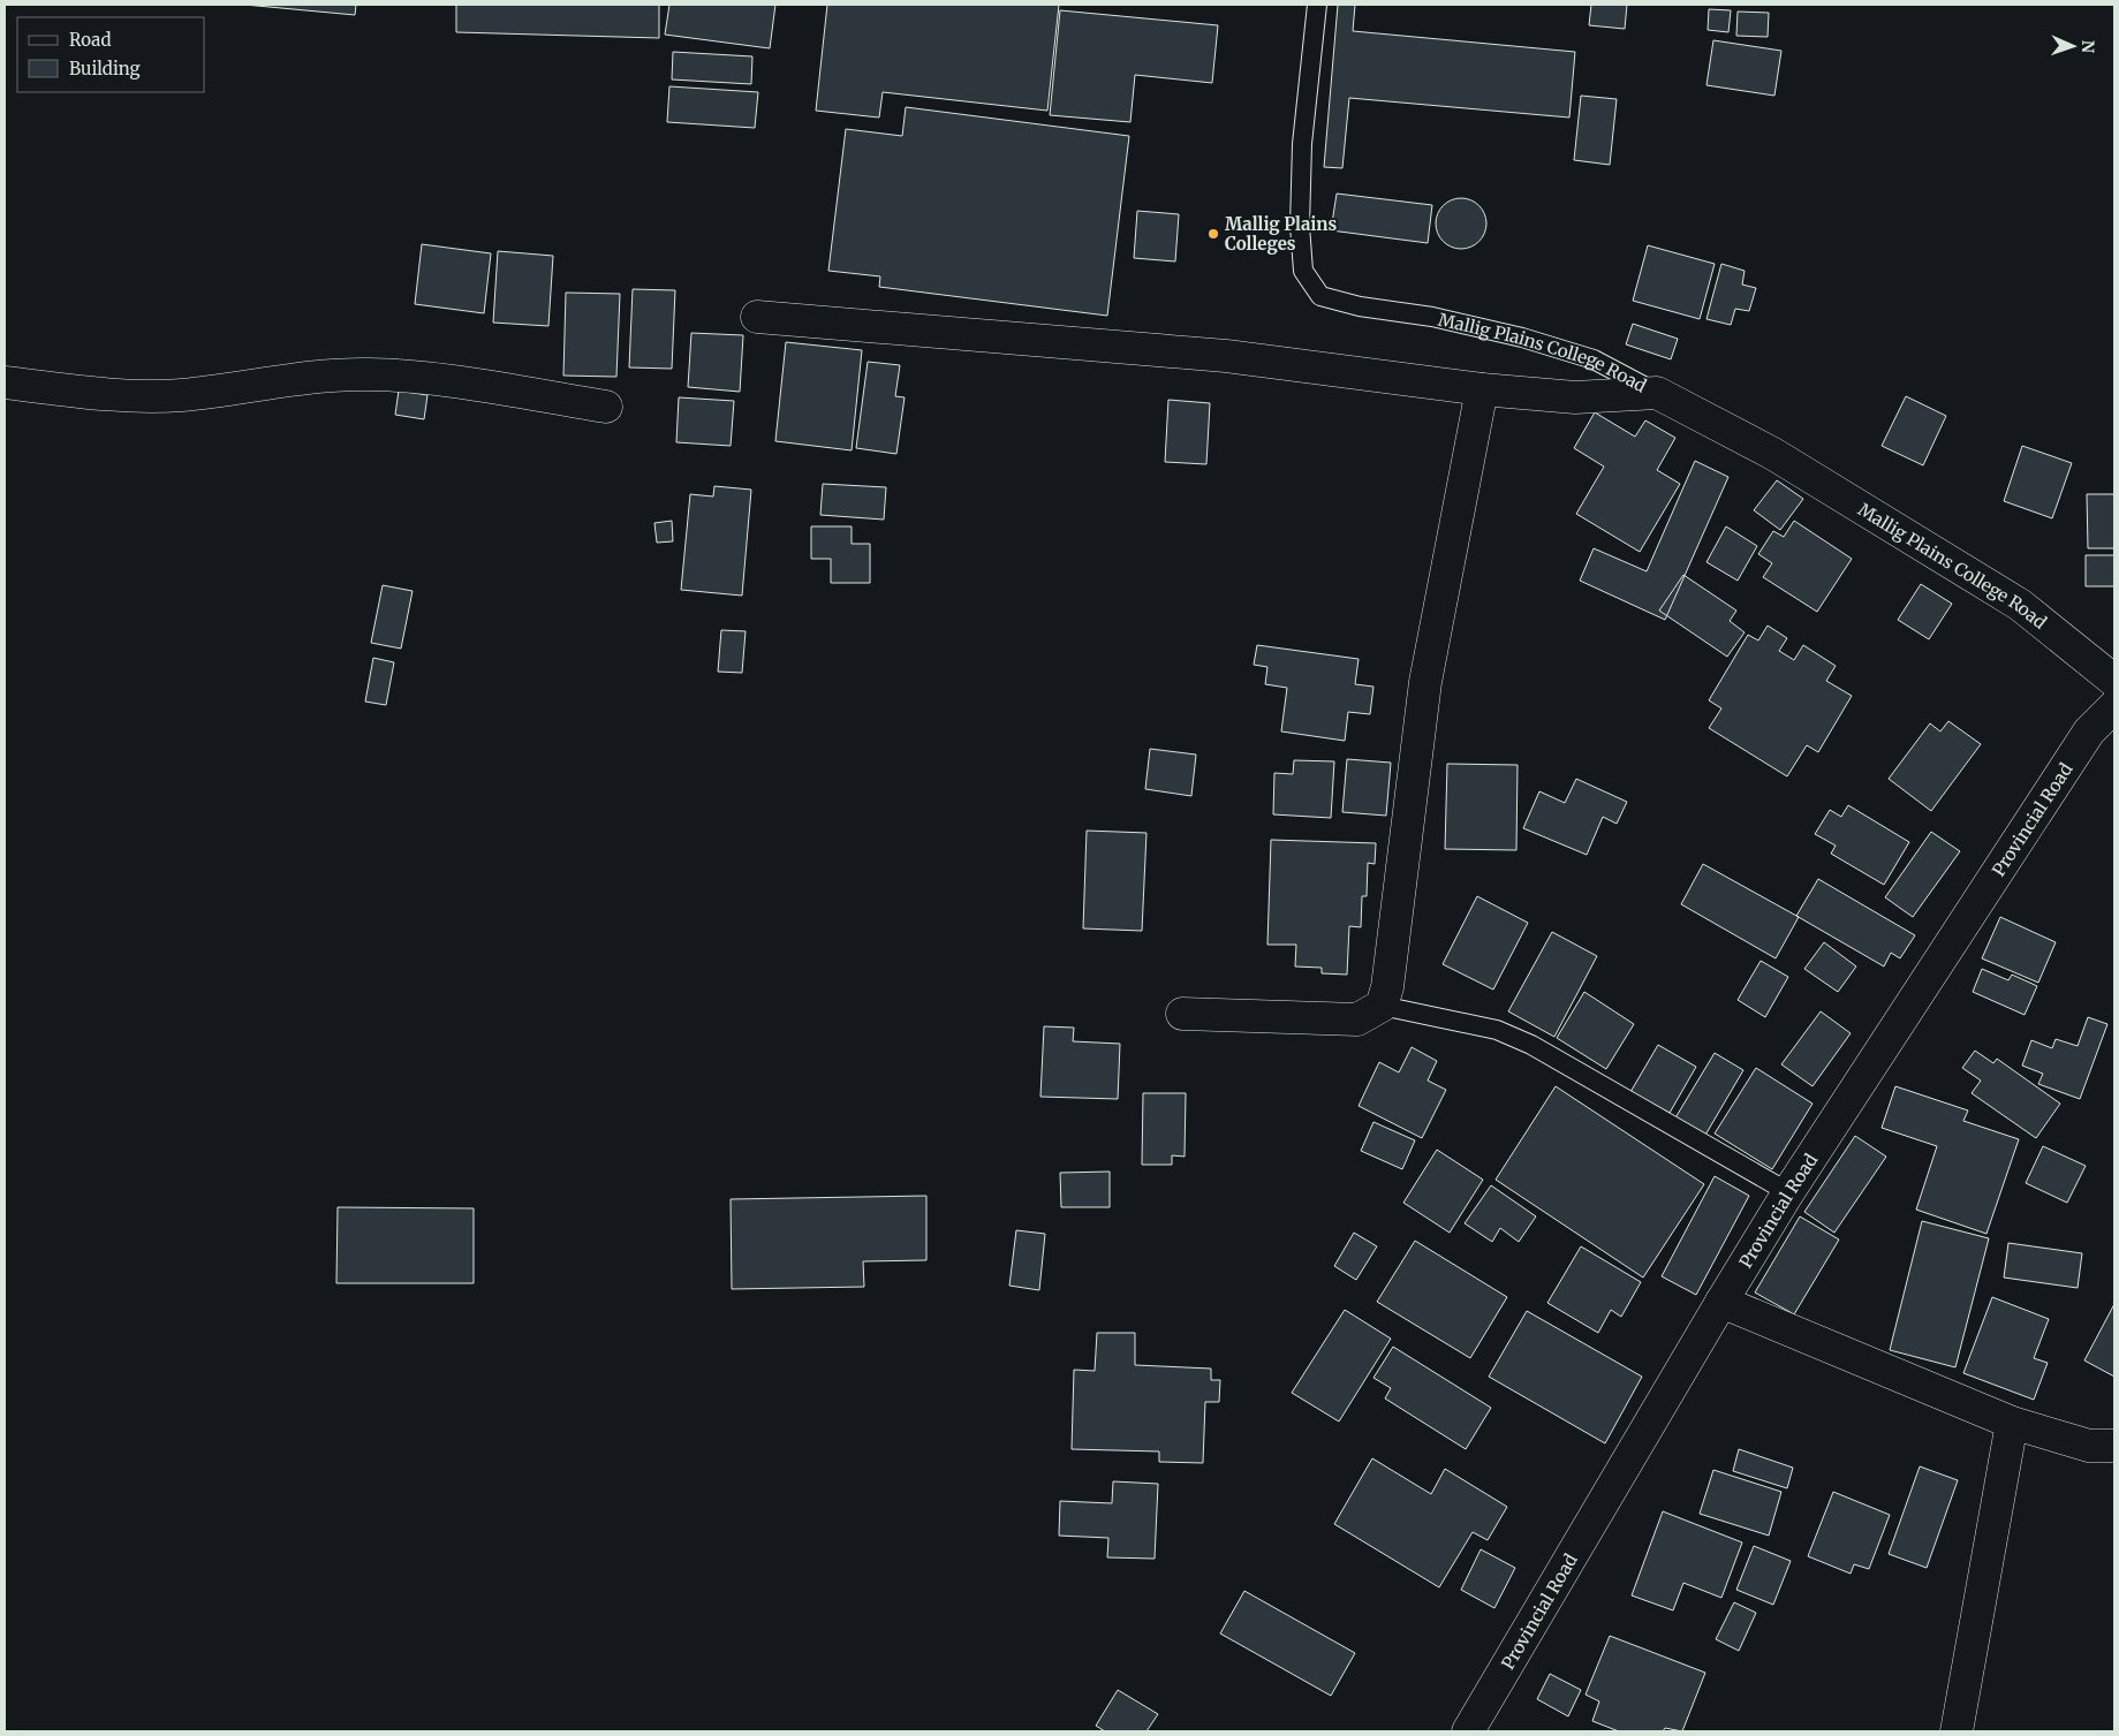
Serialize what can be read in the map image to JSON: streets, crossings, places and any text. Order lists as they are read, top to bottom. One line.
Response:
{"streets":{"street":["Mallig Plains College Road","Provincial Road"]},"places":["Mallig Plains Colleges"],"legend":["Road","Building"],"north":"right"}
